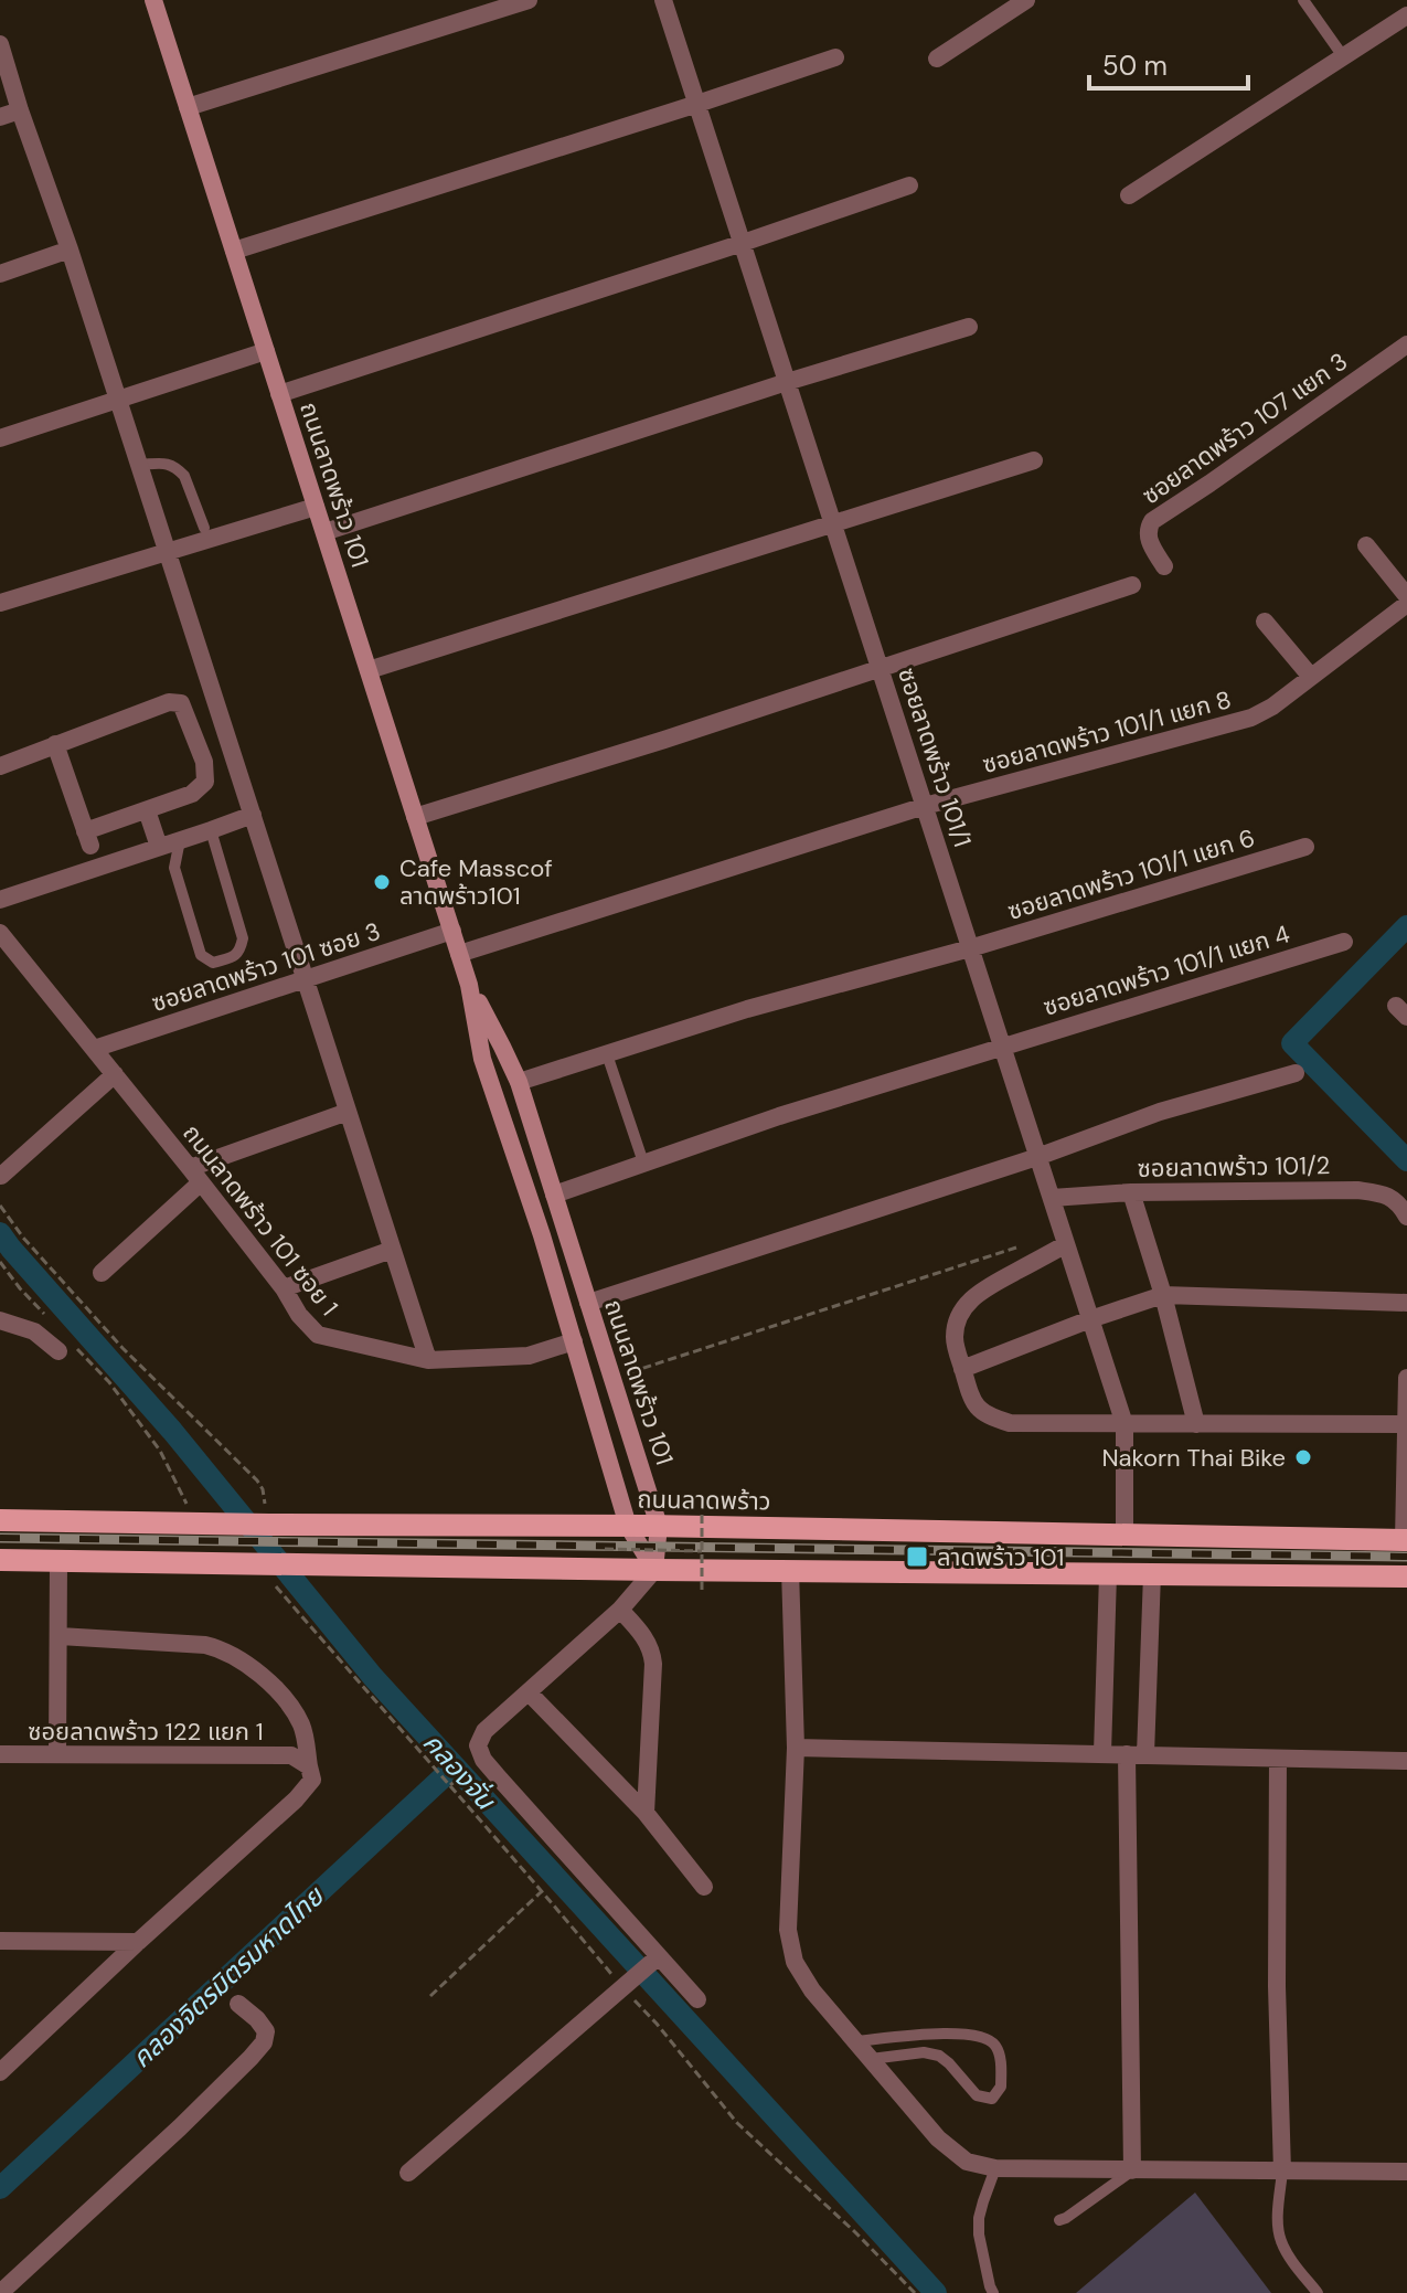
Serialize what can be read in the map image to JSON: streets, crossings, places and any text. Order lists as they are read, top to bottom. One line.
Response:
{"streets":{"main road":["ถนนลาดพร้าว"],"street":["ซอยลาดพร้าว 107 แยก 3","ถนนลาดพร้าว 101","ซอยลาดพร้าว 101/1 แยก 8","ซอยลาดพร้าว 101/1","ซอยลาดพร้าว 101/1 แยก 6","ซอยลาดพร้าว 101 ซอย 3","ซอยลาดพร้าว 101/1 แยก 4","ซอยลาดพร้าว 101/2","ถนนลาดพร้าว 101 ซอย 1","ซอยลาดพร้าว 122 แยก 1"]},"crossings":[["ถนนลาดพร้าว 101","ซอยลาดพร้าว 101/1 แยก 8"],["ถนนลาดพร้าว 101","ซอยลาดพร้าว 101/1 แยก 6"],["ถนนลาดพร้าว 101","ซอยลาดพร้าว 101 ซอย 3"],["ถนนลาดพร้าว 101","ซอยลาดพร้าว 101/1 แยก 4"],["ถนนลาดพร้าว 101","ถนนลาดพร้าว 101 ซอย 1"],["ถนนลาดพร้าว 101","ถนนลาดพร้าว"],["ซอยลาดพร้าว 101/1 แยก 8","ซอยลาดพร้าว 101/1"],["ซอยลาดพร้าว 101/1","ซอยลาดพร้าว 101/1 แยก 6"],["ซอยลาดพร้าว 101/1","ซอยลาดพร้าว 101/1 แยก 4"],["ซอยลาดพร้าว 101/1","ซอยลาดพร้าว 101/2"],["ซอยลาดพร้าว 101/1","ถนนลาดพร้าว"],["ซอยลาดพร้าว 101 ซอย 3","ถนนลาดพร้าว 101 ซอย 1"]],"water":["คลองจั่น","คลองจิตรมิตรมหาดไทย"],"places":{"other":["Cafe Masscof ลาดพร้าว101","Nakorn Thai Bike"],"transit":["ลาดพร้าว 101"]},"scale_bar":"50 m"}
